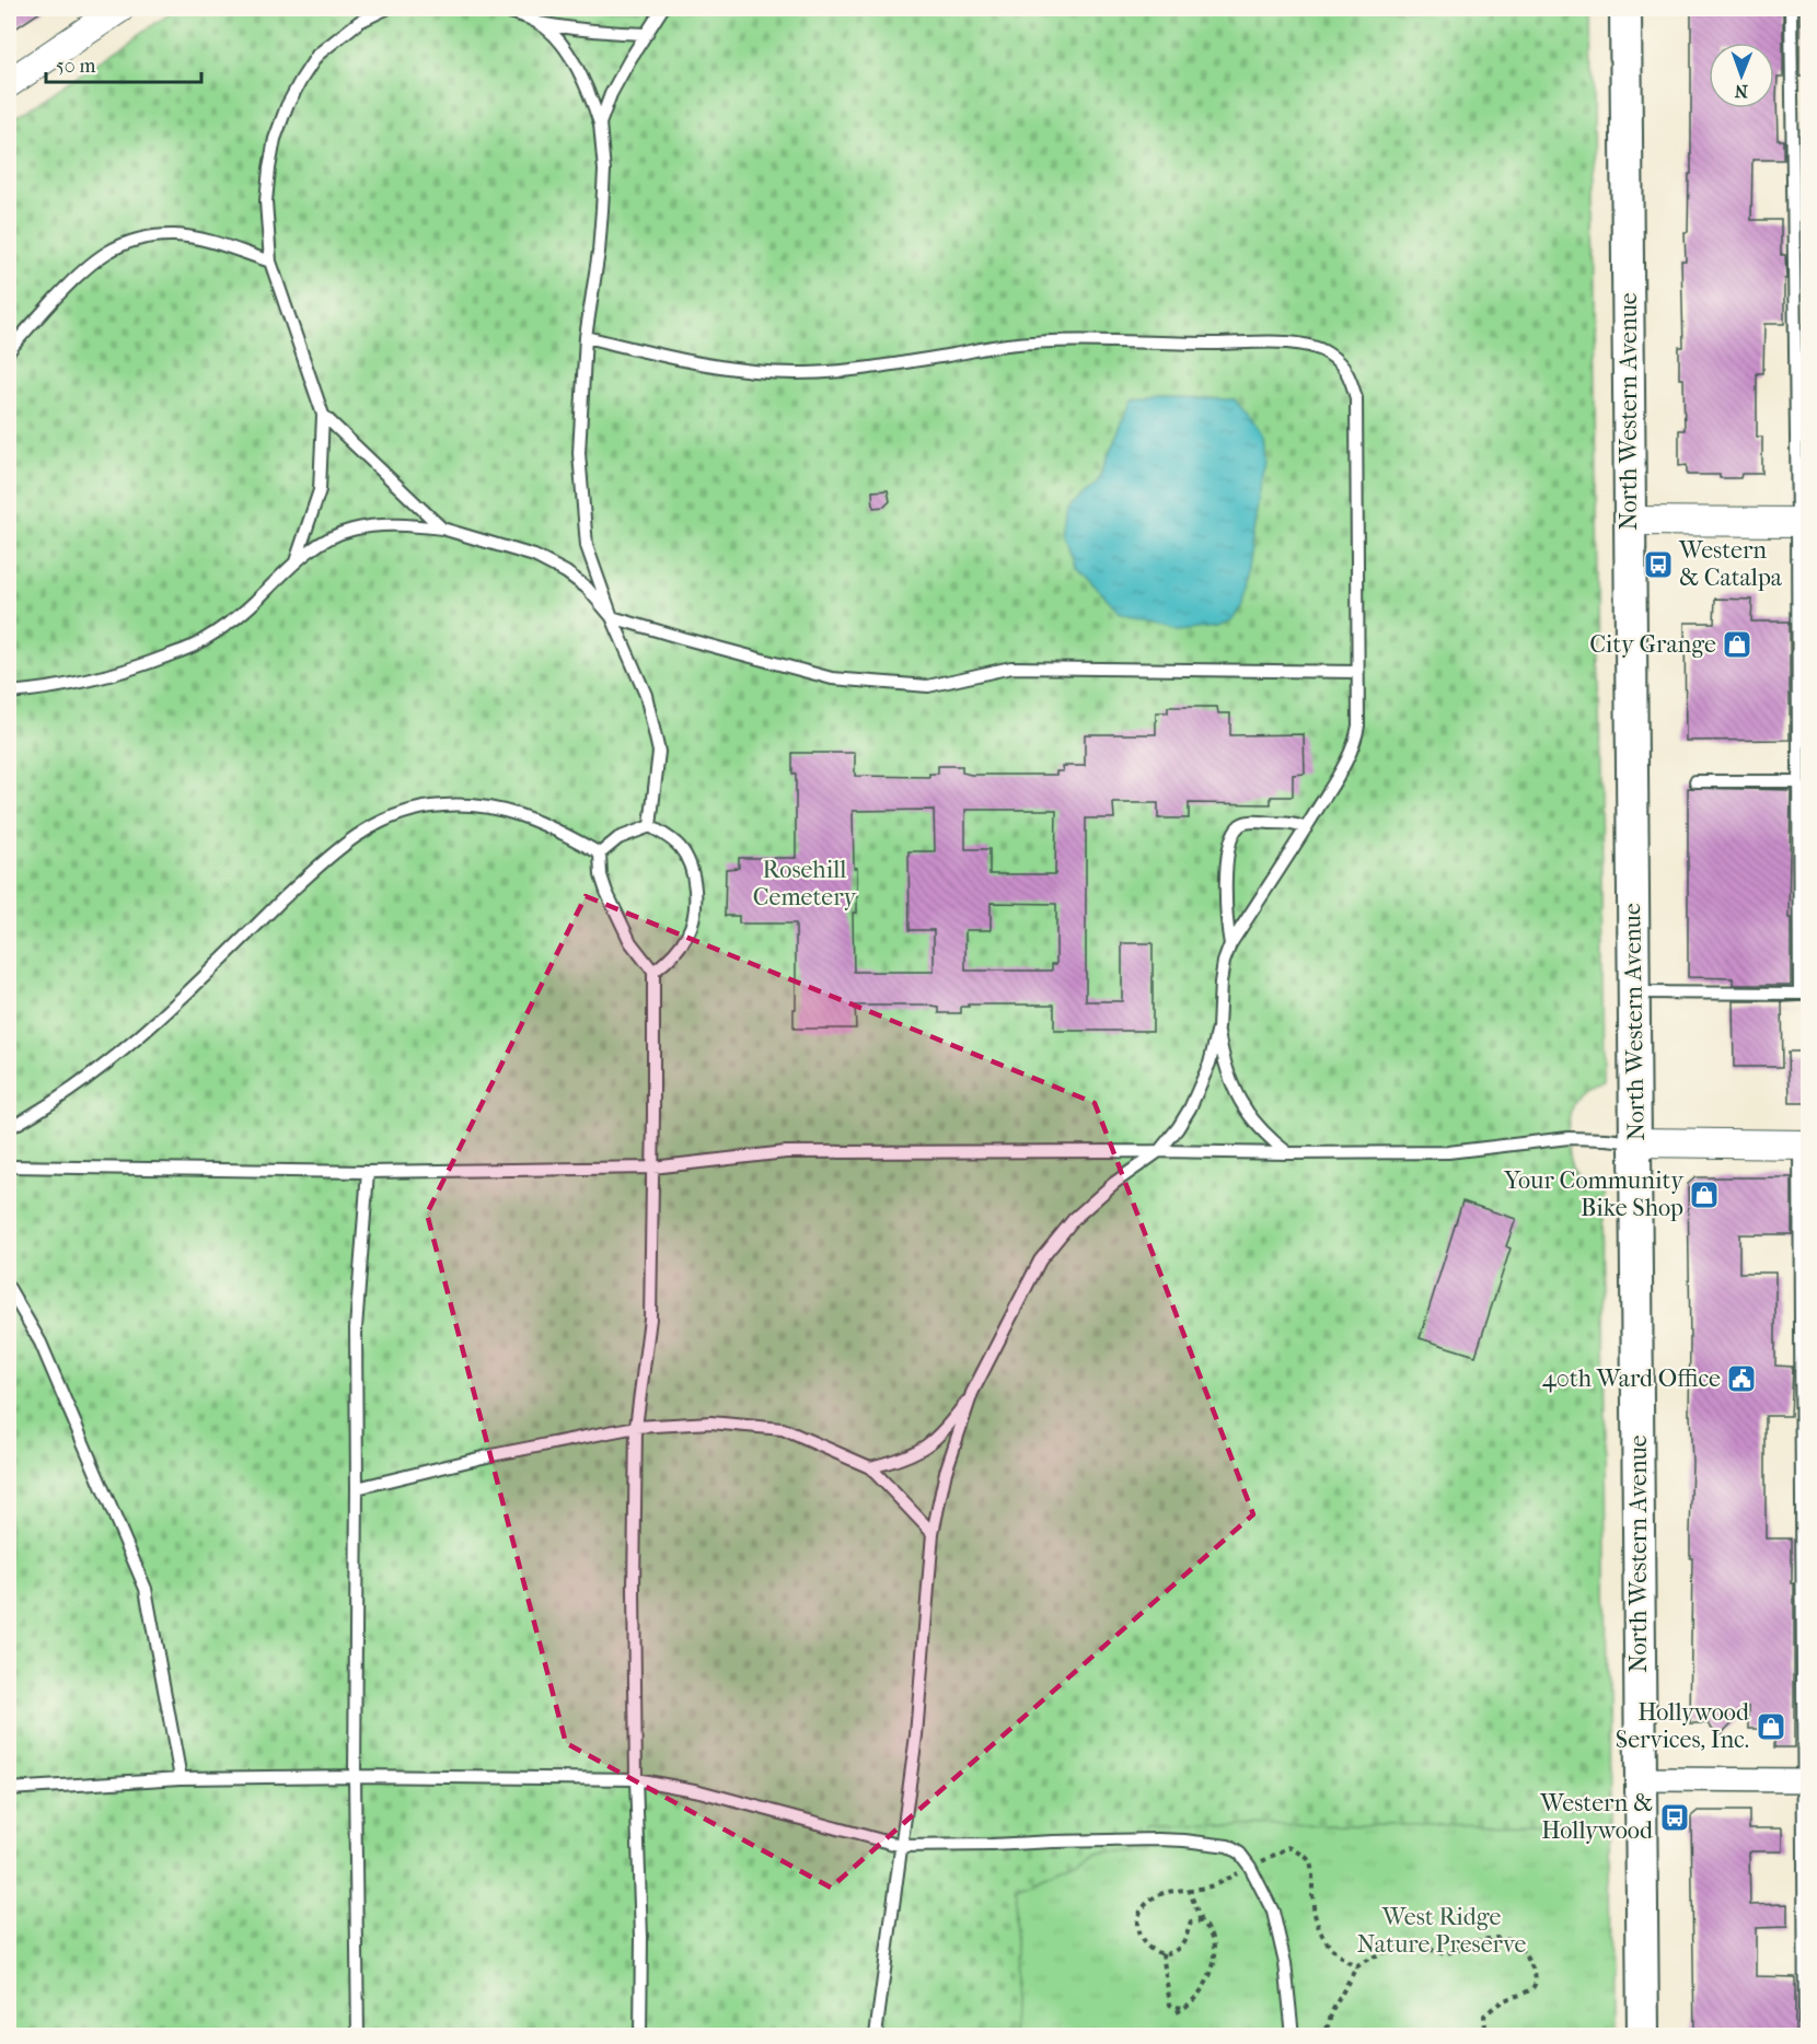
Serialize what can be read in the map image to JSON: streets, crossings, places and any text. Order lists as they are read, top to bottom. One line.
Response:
{"streets":{"main road":["North Western Avenue"]},"parks":["Rosehill Cemetery","West Ridge Nature Preserve"],"places":{"bus stop":["Western & Catalpa","Western & Hollywood"],"shop":["City Grange","Your Community Bike Shop","Hollywood Services, Inc."],"public building":["40th Ward Office"]},"scale_bar":"50 m","north":"bottom"}
